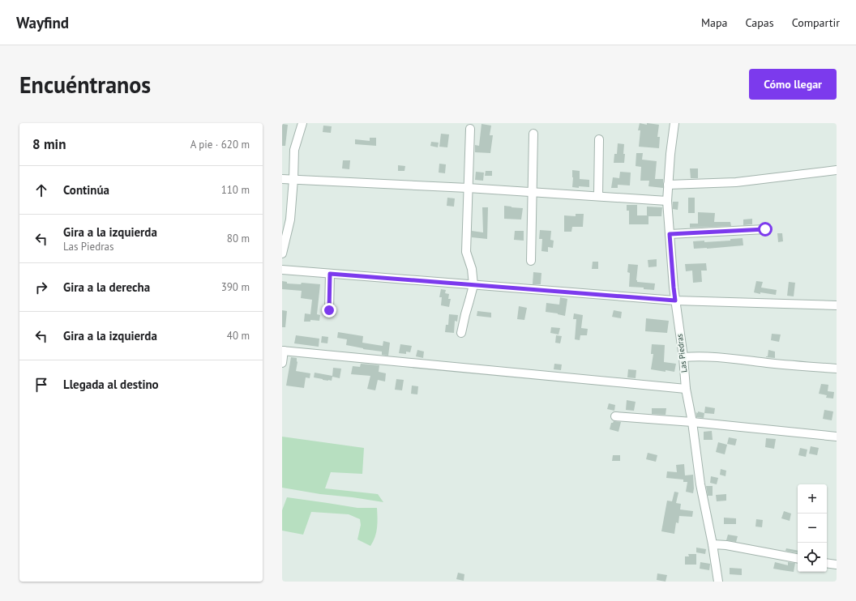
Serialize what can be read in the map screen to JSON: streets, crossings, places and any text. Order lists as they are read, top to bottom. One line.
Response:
{"streets":{"street":["Las Piedras"]},"page":{"header":"Wayfind","nav":["Mapa","Capas","Compartir"],"buttons":"Cómo llegar","title":"Encuéntranos","heading":["8 min","A pie · 620 m"],"list":[["Continúa","110 m"],["Gira a la izquierda","Las Piedras","80 m"],["Gira a la derecha","390 m"],["Gira a la izquierda","40 m"],"Llegada al destino"],"map_buttons":["+","−"]}}
